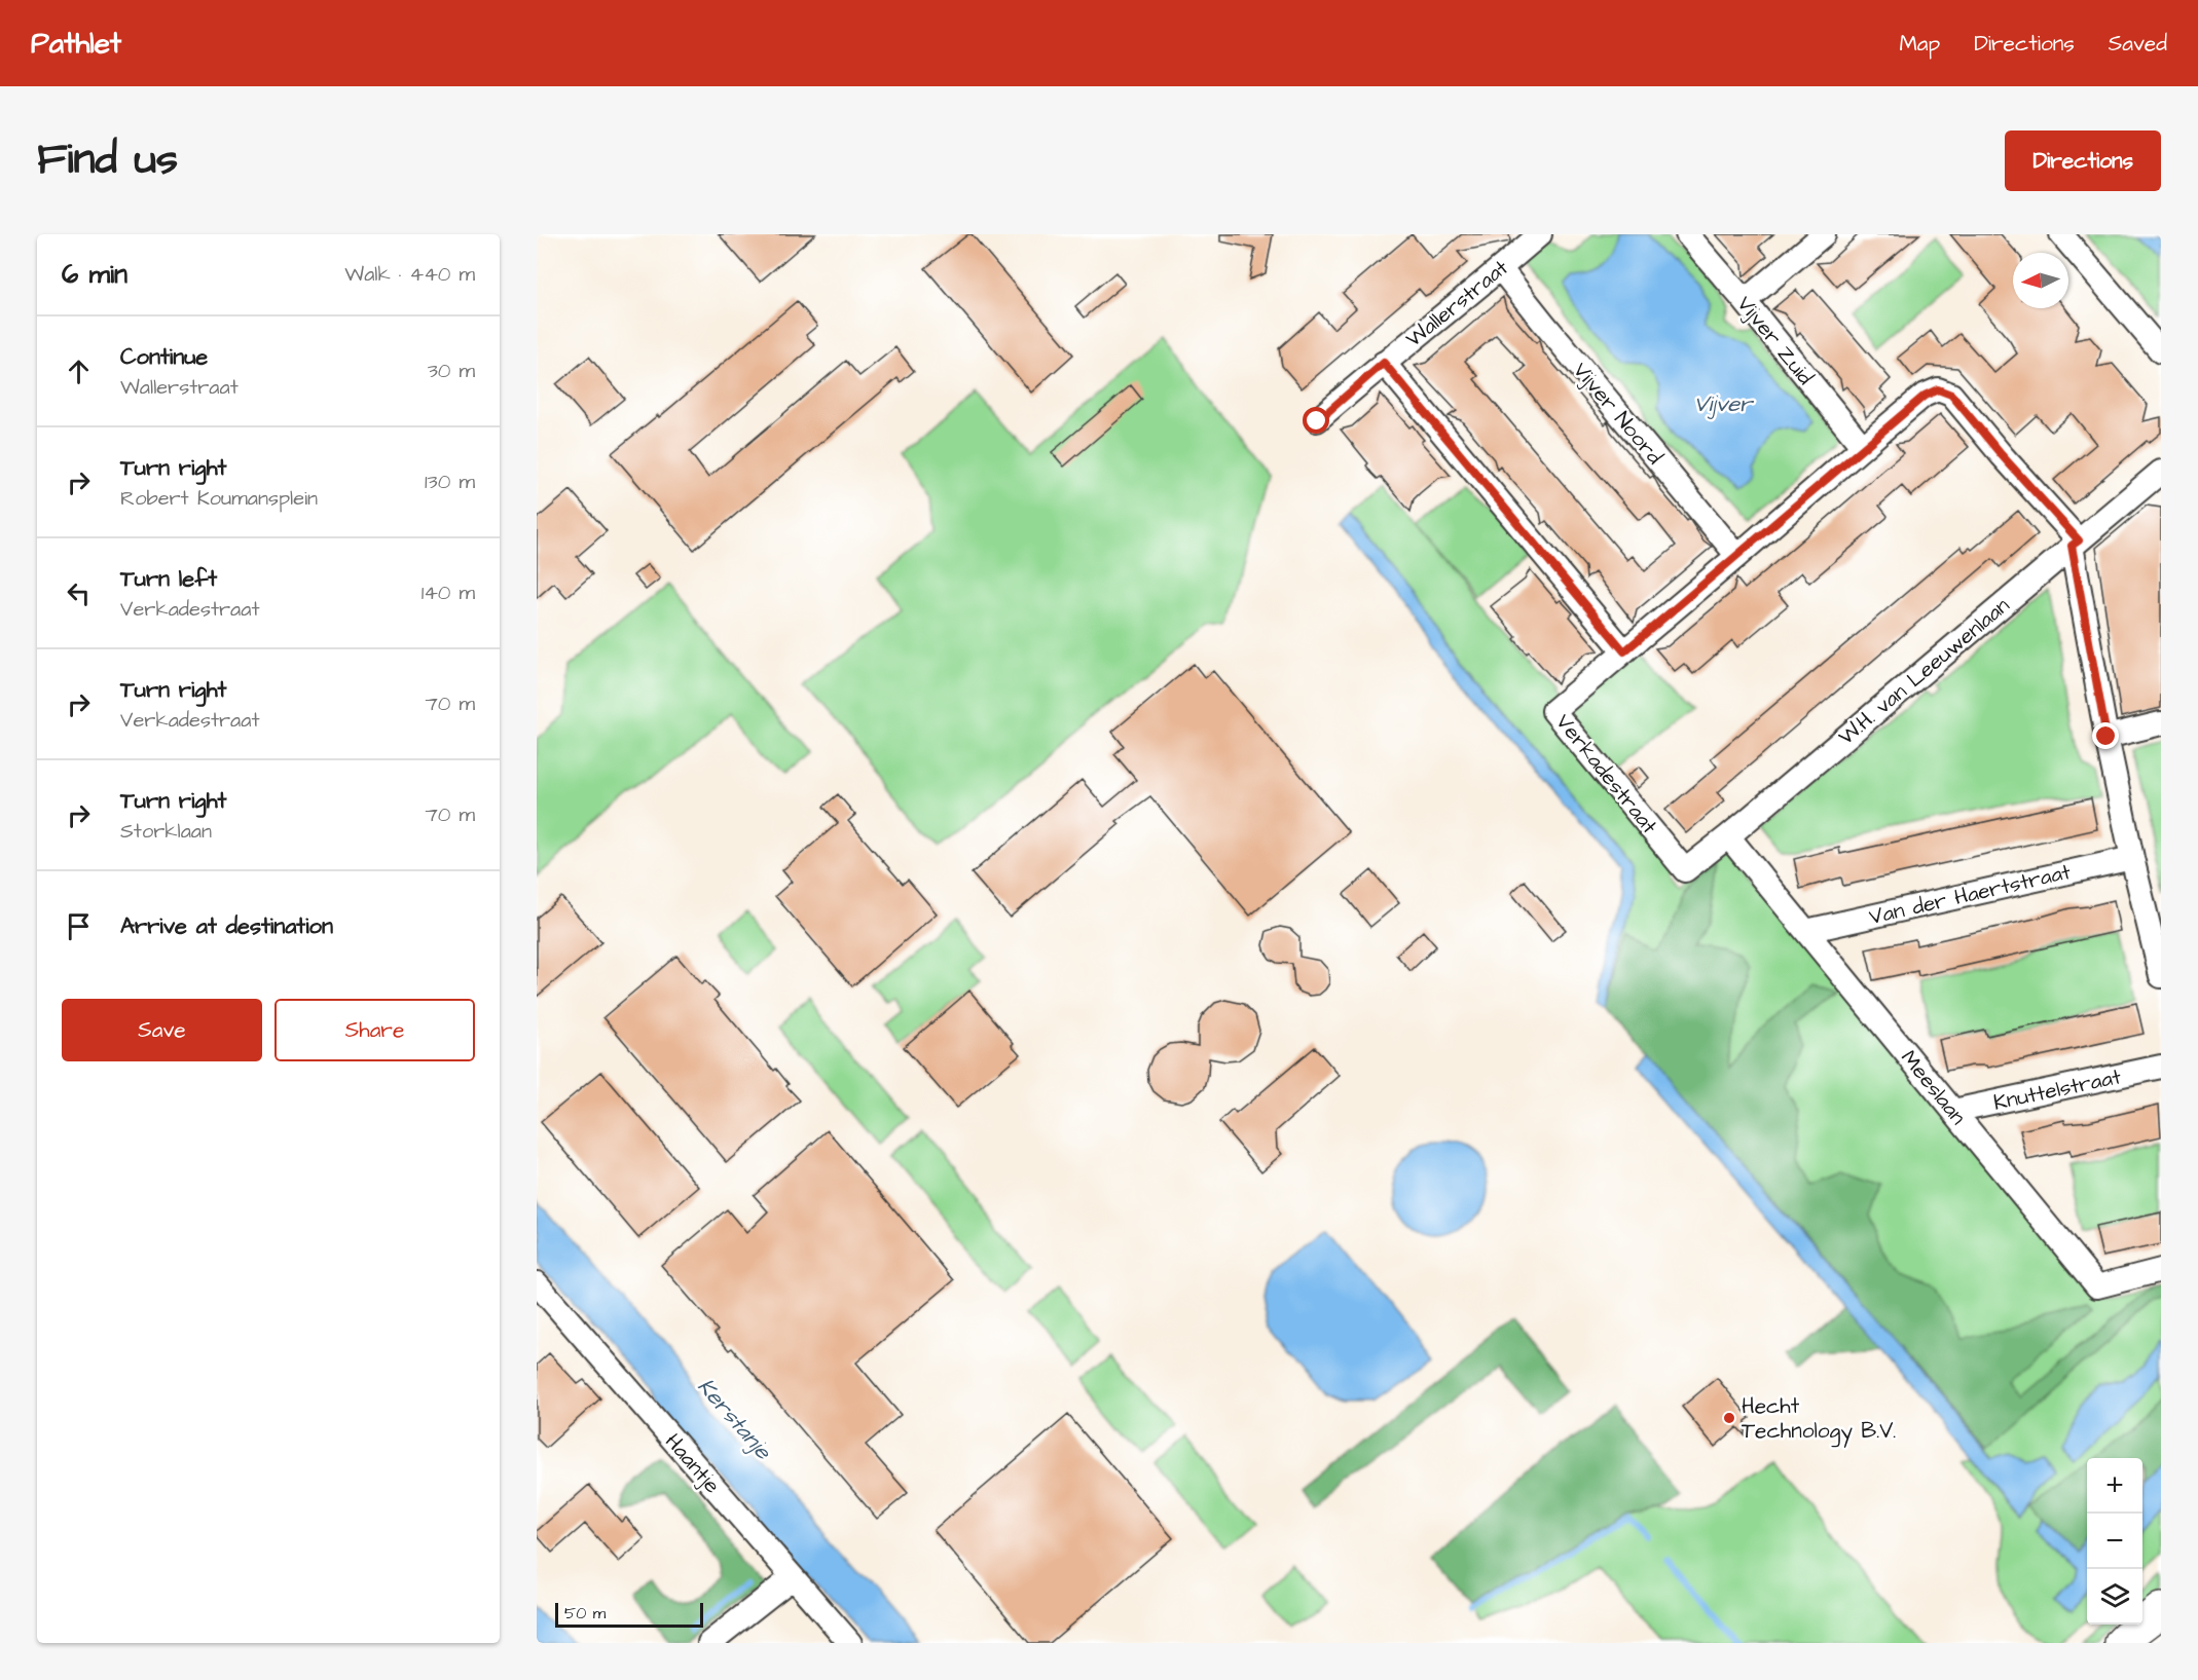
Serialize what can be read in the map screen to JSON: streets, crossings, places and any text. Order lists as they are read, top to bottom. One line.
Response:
{"streets":{"street":["Wallerstraat","Vijver Zuid","Vijver Noord","W.H. van Leeuwenlaan","Verkadestraat","Van der Haertstraat","Meeslaan","Knuttelstraat","Haantje"]},"crossings":[["Wallerstraat","Vijver Noord"],["Vijver Zuid","Verkadestraat"],["Vijver Noord","Verkadestraat"],["W.H. van Leeuwenlaan","Verkadestraat"],["W.H. van Leeuwenlaan","Meeslaan"],["Van der Haertstraat","Meeslaan"],["Meeslaan","Knuttelstraat"]],"water":["Vijver","Kerstanje"],"places":["Hecht Technology B.V."],"scale_bar":"50 m","north":"left","page":{"header":"Pathlet","nav":["Map","Directions","Saved"],"title":"Find us","buttons":["Directions",["Save","Share"]],"heading":["6 min","Walk · 440 m"],"list":[["Continue","Wallerstraat","30 m"],["Turn right","Robert Koumansplein","130 m"],["Turn left","Verkadestraat","140 m"],["Turn right","Verkadestraat","70 m"],["Turn right","Storklaan","70 m"],"Arrive at destination"],"map_buttons":["+","−"],"scale":"50 m"}}
